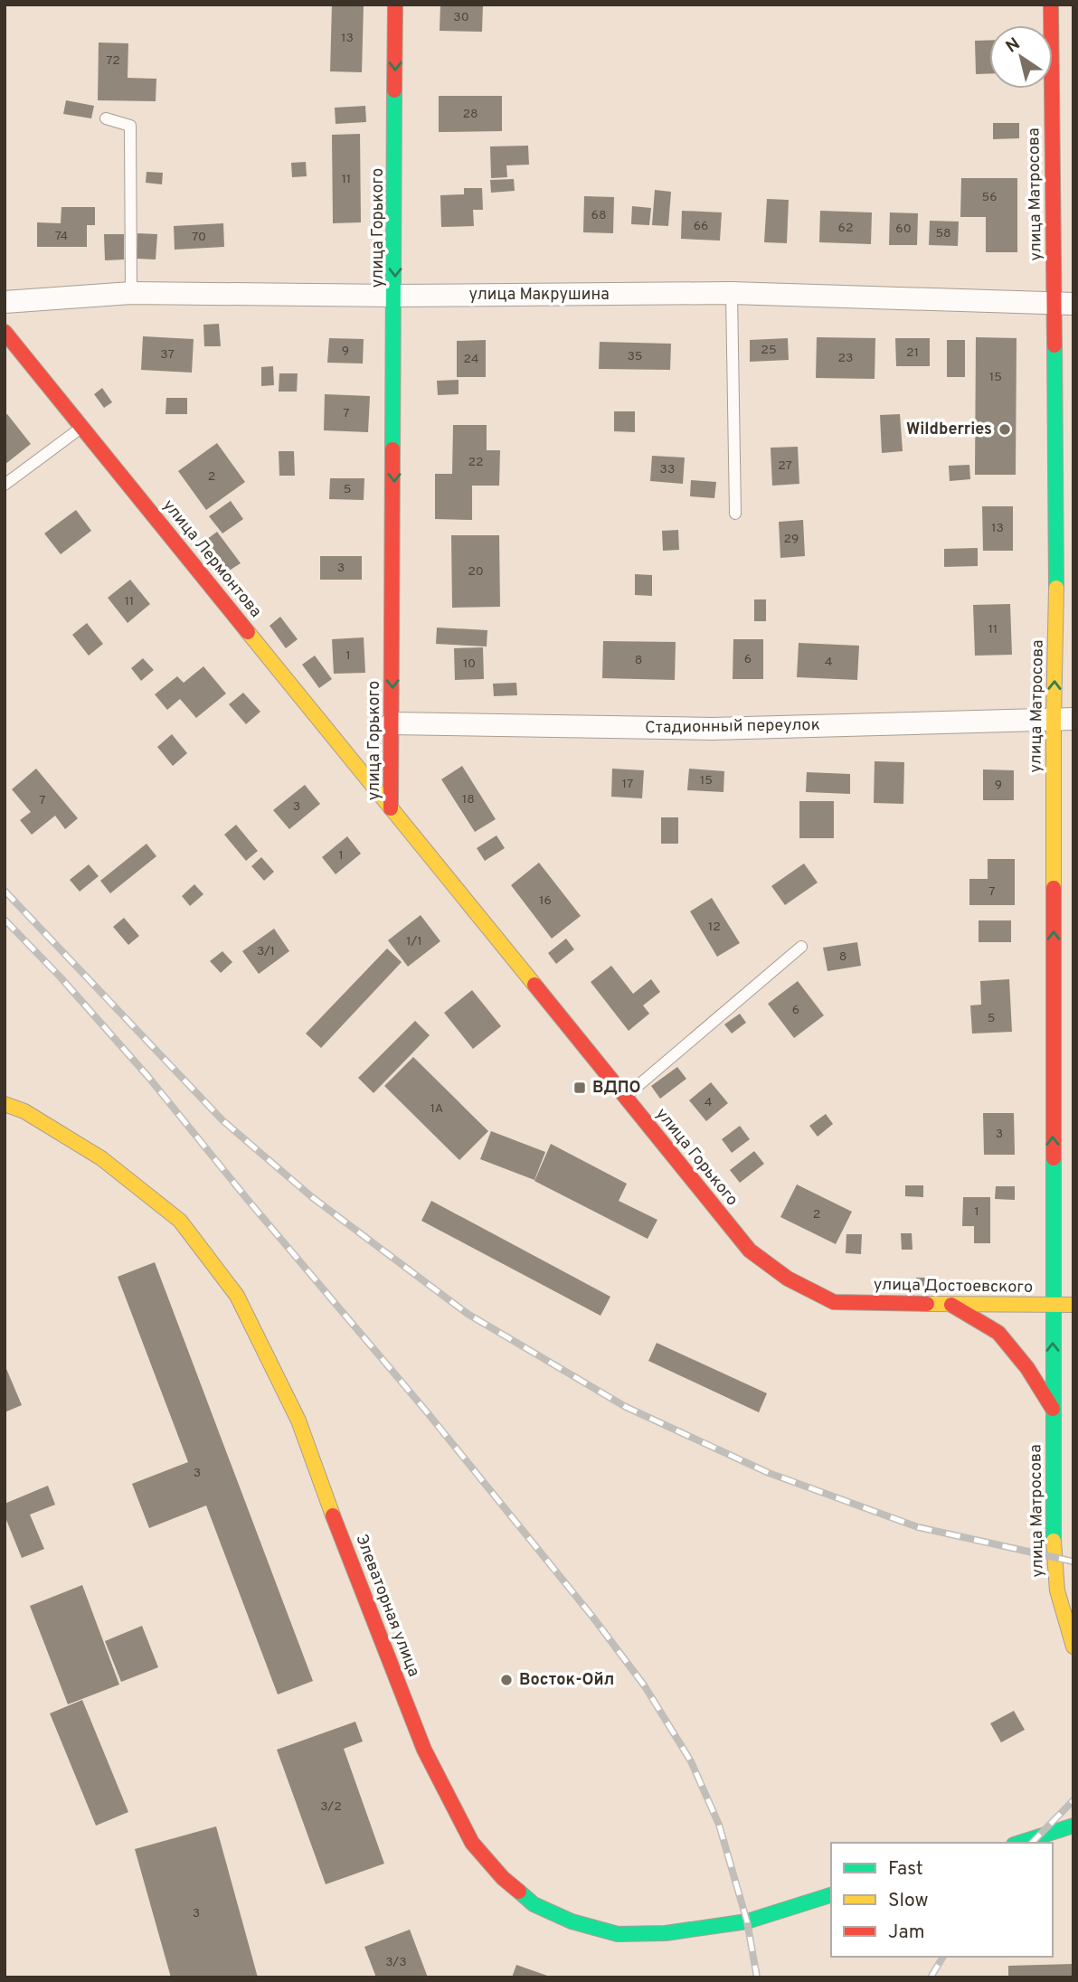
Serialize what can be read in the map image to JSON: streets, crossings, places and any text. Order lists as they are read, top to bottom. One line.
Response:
{"streets":{"main road":["улица Матросова","улица Горького","улица Лермонтова","улица Достоевского","Элеваторная улица"],"street":["улица Макрушина","Стадионный переулок"]},"crossings":[["улица Матросова","улица Макрушина"],["улица Матросова","Стадионный переулок"],["улица Матросова","улица Достоевского"],["улица Горького","улица Макрушина"],["улица Горького","улица Лермонтова"],["улица Горького","Стадионный переулок"],["улица Горького","улица Достоевского"]],"one_way":["улица Матросова","улица Горького"],"places":{"other":["Wildberries","Восток-Ойл"],"transit":["ВДПО"]},"house_numbers":["30","13","72","28","11","56","68","66","62","60","58","74","70","25","9","21","37","35","23","24","15","7","22","27","33","2","5","13","29","3","20","11","11","1","6","8","4","10","15","17","9","18","7","3","1","7","16","12","1/1","3/1","8","6","5","4","1А","3","1","2","3","3/2","3","3/3"],"legend":["Fast","Slow","Jam"],"north":"top left"}
